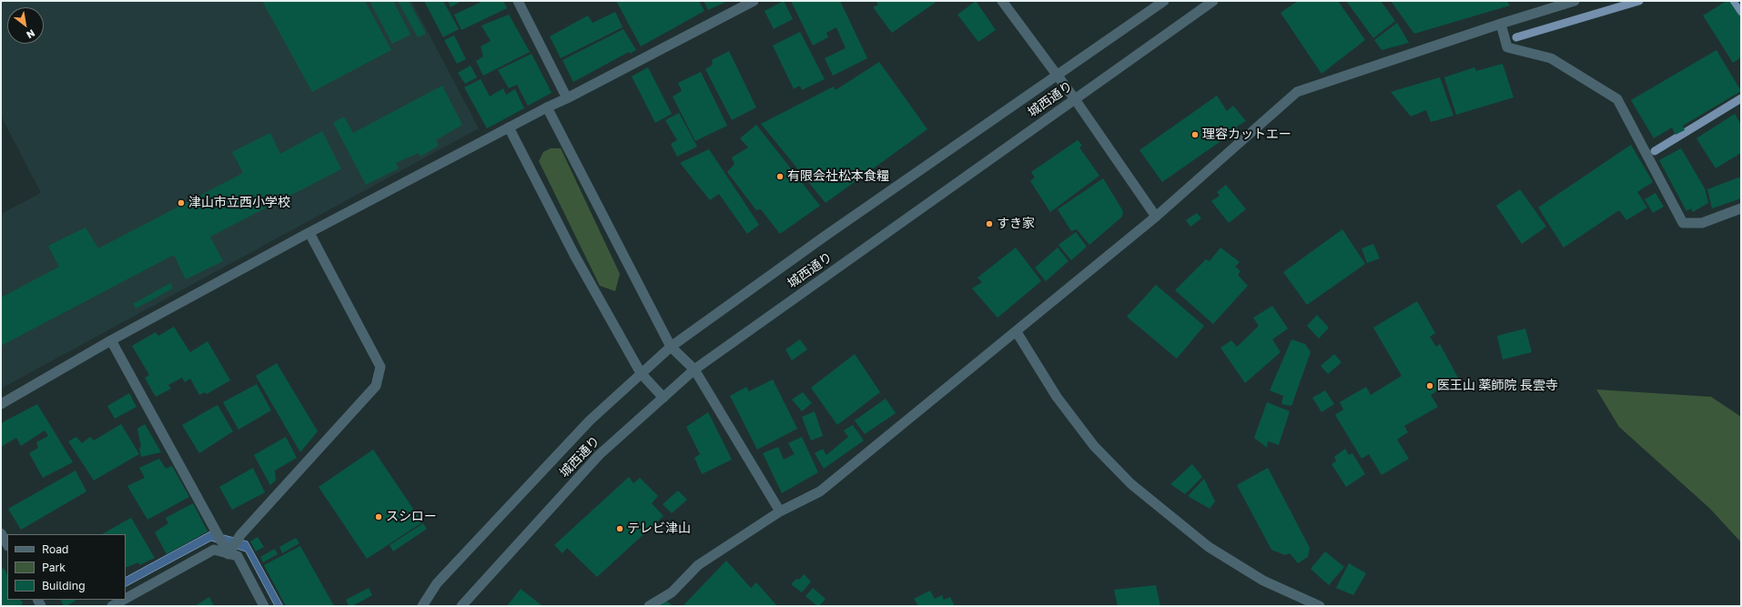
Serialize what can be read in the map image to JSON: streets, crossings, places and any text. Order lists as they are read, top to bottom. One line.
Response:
{"streets":{"street":["城西通り"]},"places":["理容カットエー","有限会社松本食糧","津山市立西小学校","すき家","医王山 薬師院 長雲寺","スシロー","テレビ津山"],"legend":["Road","Park","Building"],"north":"bottom right"}
